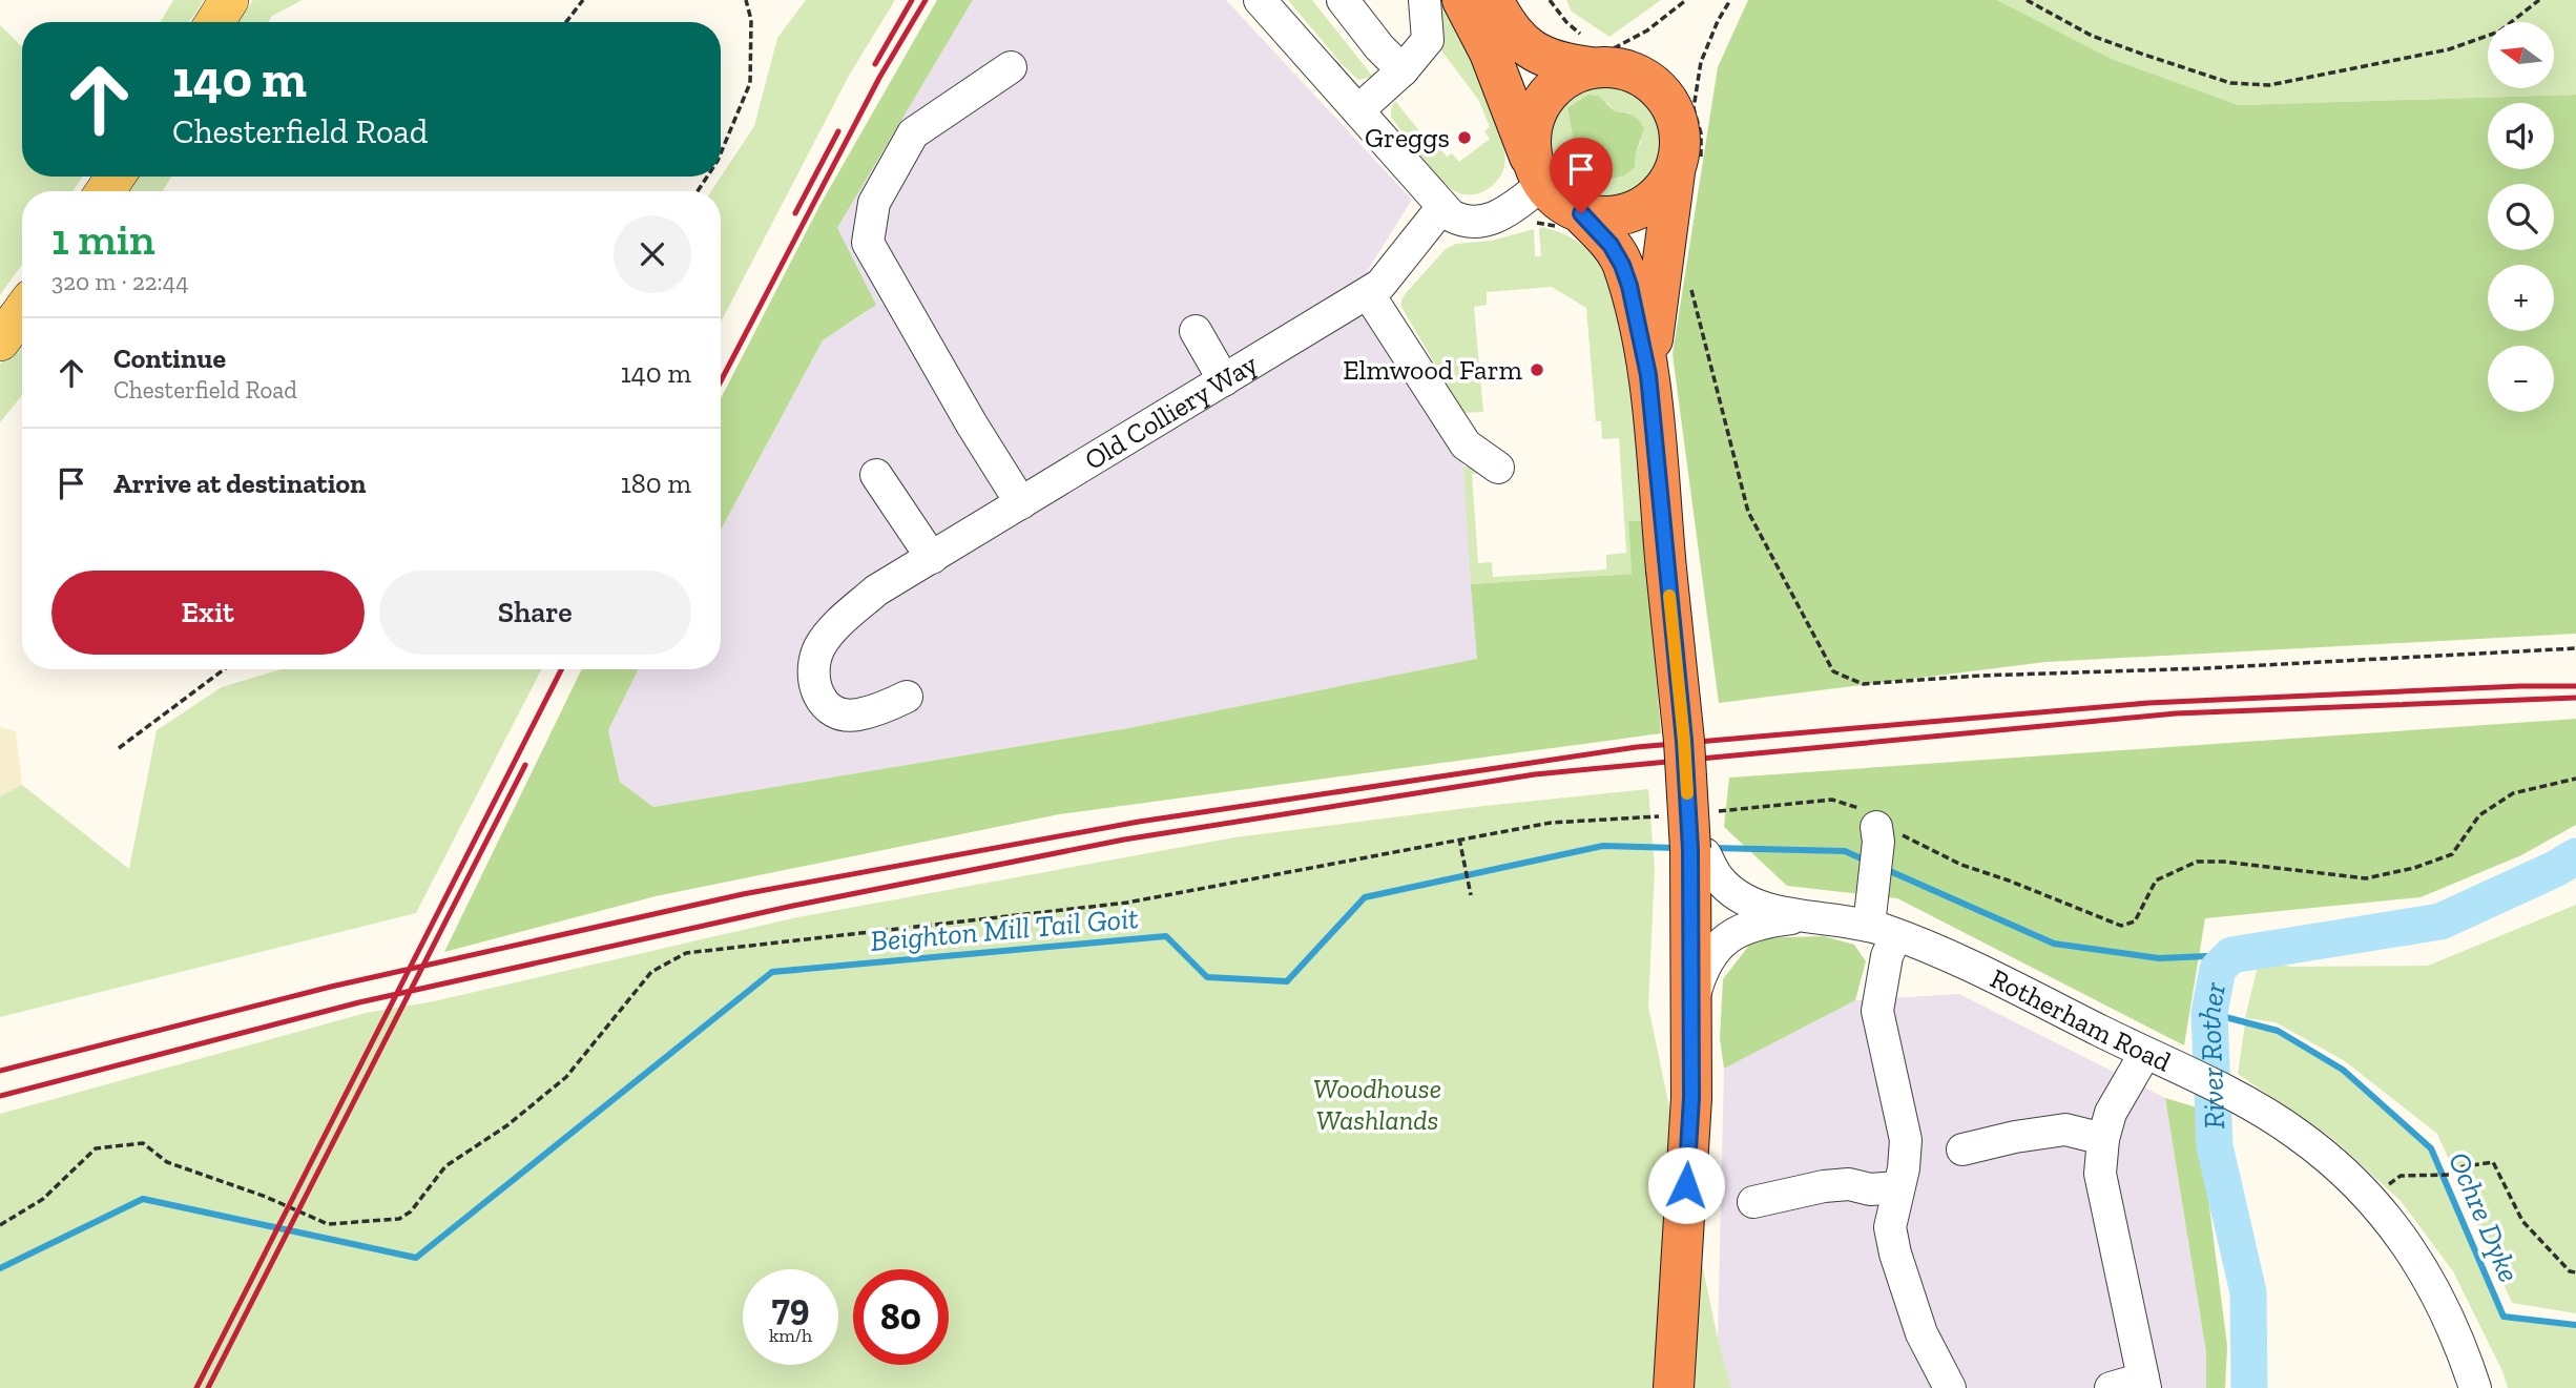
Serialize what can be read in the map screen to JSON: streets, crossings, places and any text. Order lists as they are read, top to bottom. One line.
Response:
{"streets":{"street":["Old Colliery Way","Rotherham Road"]},"water":["Beighton Mill Tail Goit","River Rother","Ochre Dyke"],"parks":["Woodhouse Washlands"],"places":["Greggs","Elmwood Farm"],"north":"left","page":{"map_buttons":["+","−"],"turn":["140 m","Chesterfield Road"],"heading":["1 min","320 m · 22:44"],"list":[{"name":"Continue","note":"Chesterfield Road","value":"140 m"},{"name":"Arrive at destination","value":"180 m"}],"buttons":["Exit","Share"],"speed":"79 km/h","limit":"80"}}
